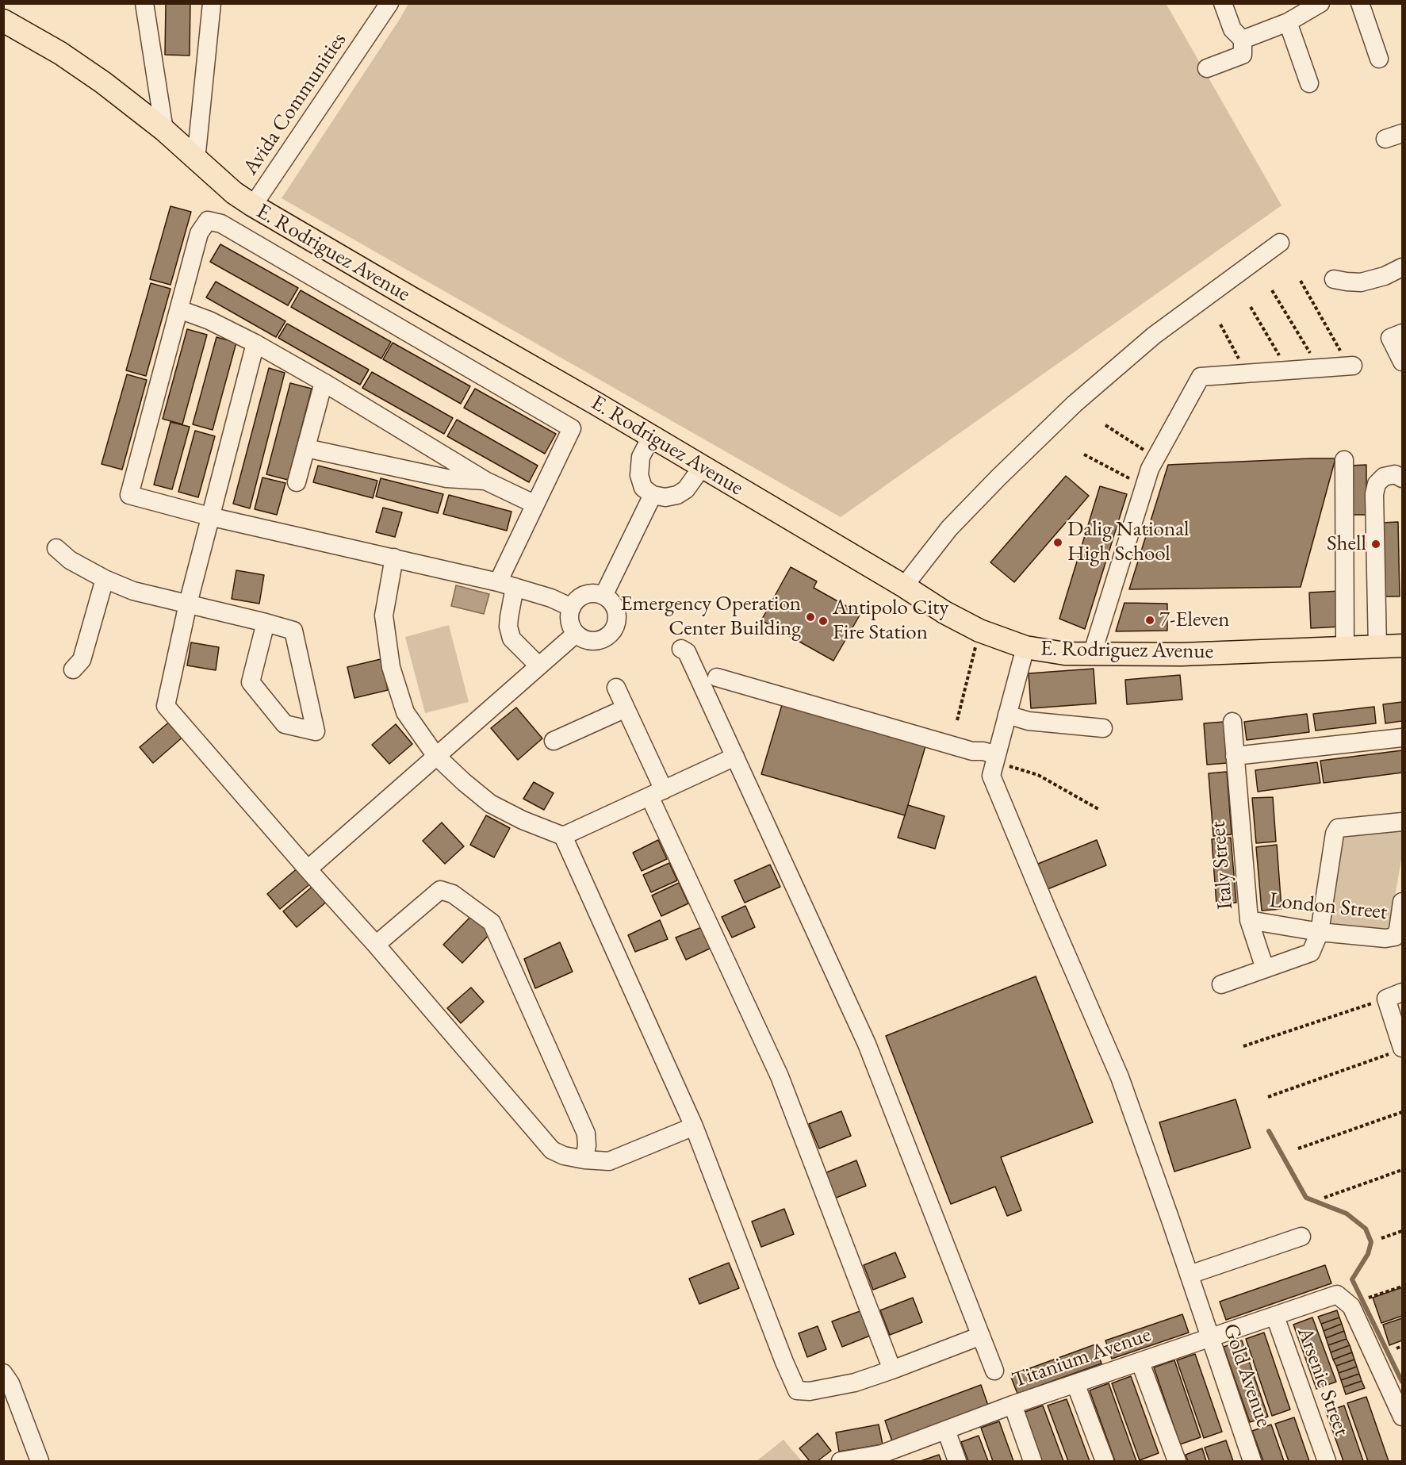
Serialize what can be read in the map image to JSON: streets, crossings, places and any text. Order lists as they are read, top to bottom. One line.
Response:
{"streets":{"main road":["E. Rodriguez Avenue"],"street":["Avida Communities","Italy Street","London Street","Titanium Avenue","Gold Avenue","Arsenic Street"]},"crossings":[["Avida Communities","E. Rodriguez Avenue"],["E. Rodriguez Avenue","Gold Avenue"],["Italy Street","London Street"],["Titanium Avenue","Gold Avenue"],["Titanium Avenue","Arsenic Street"]],"places":["Dalig National High School","Shell","Emergency Operation Center Building","7-Eleven","Antipolo City Fire Station"]}
